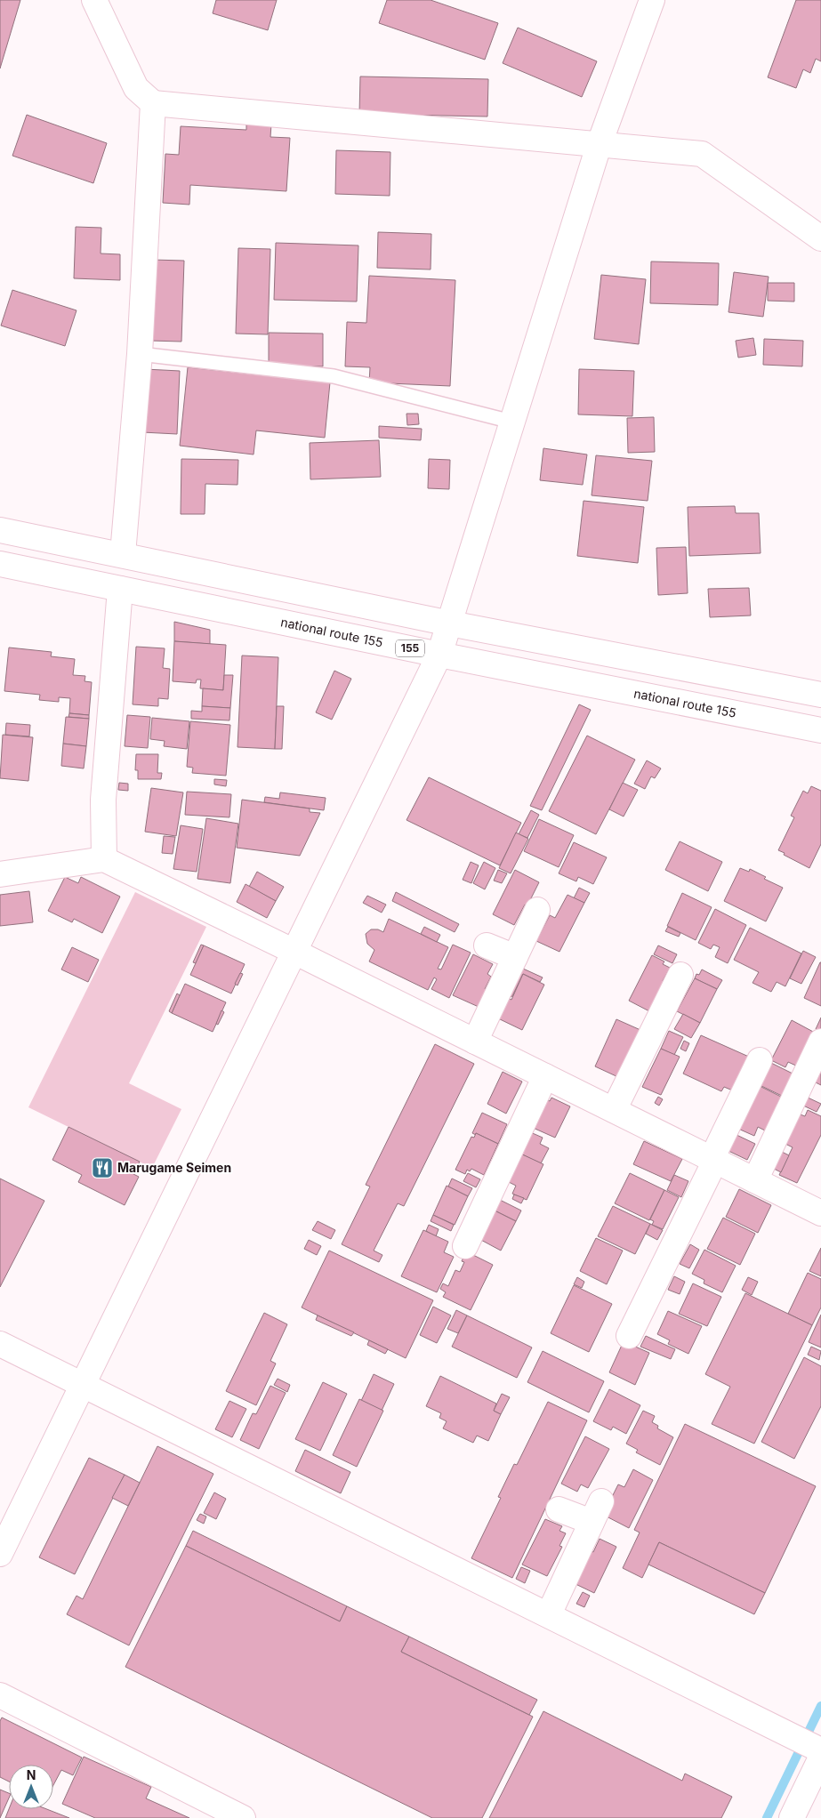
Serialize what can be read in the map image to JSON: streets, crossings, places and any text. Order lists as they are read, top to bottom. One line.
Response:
{"streets":{"main road":["national route 155","155"]},"places":{"restaurant":["Marugame Seimen"]},"north":"top"}
